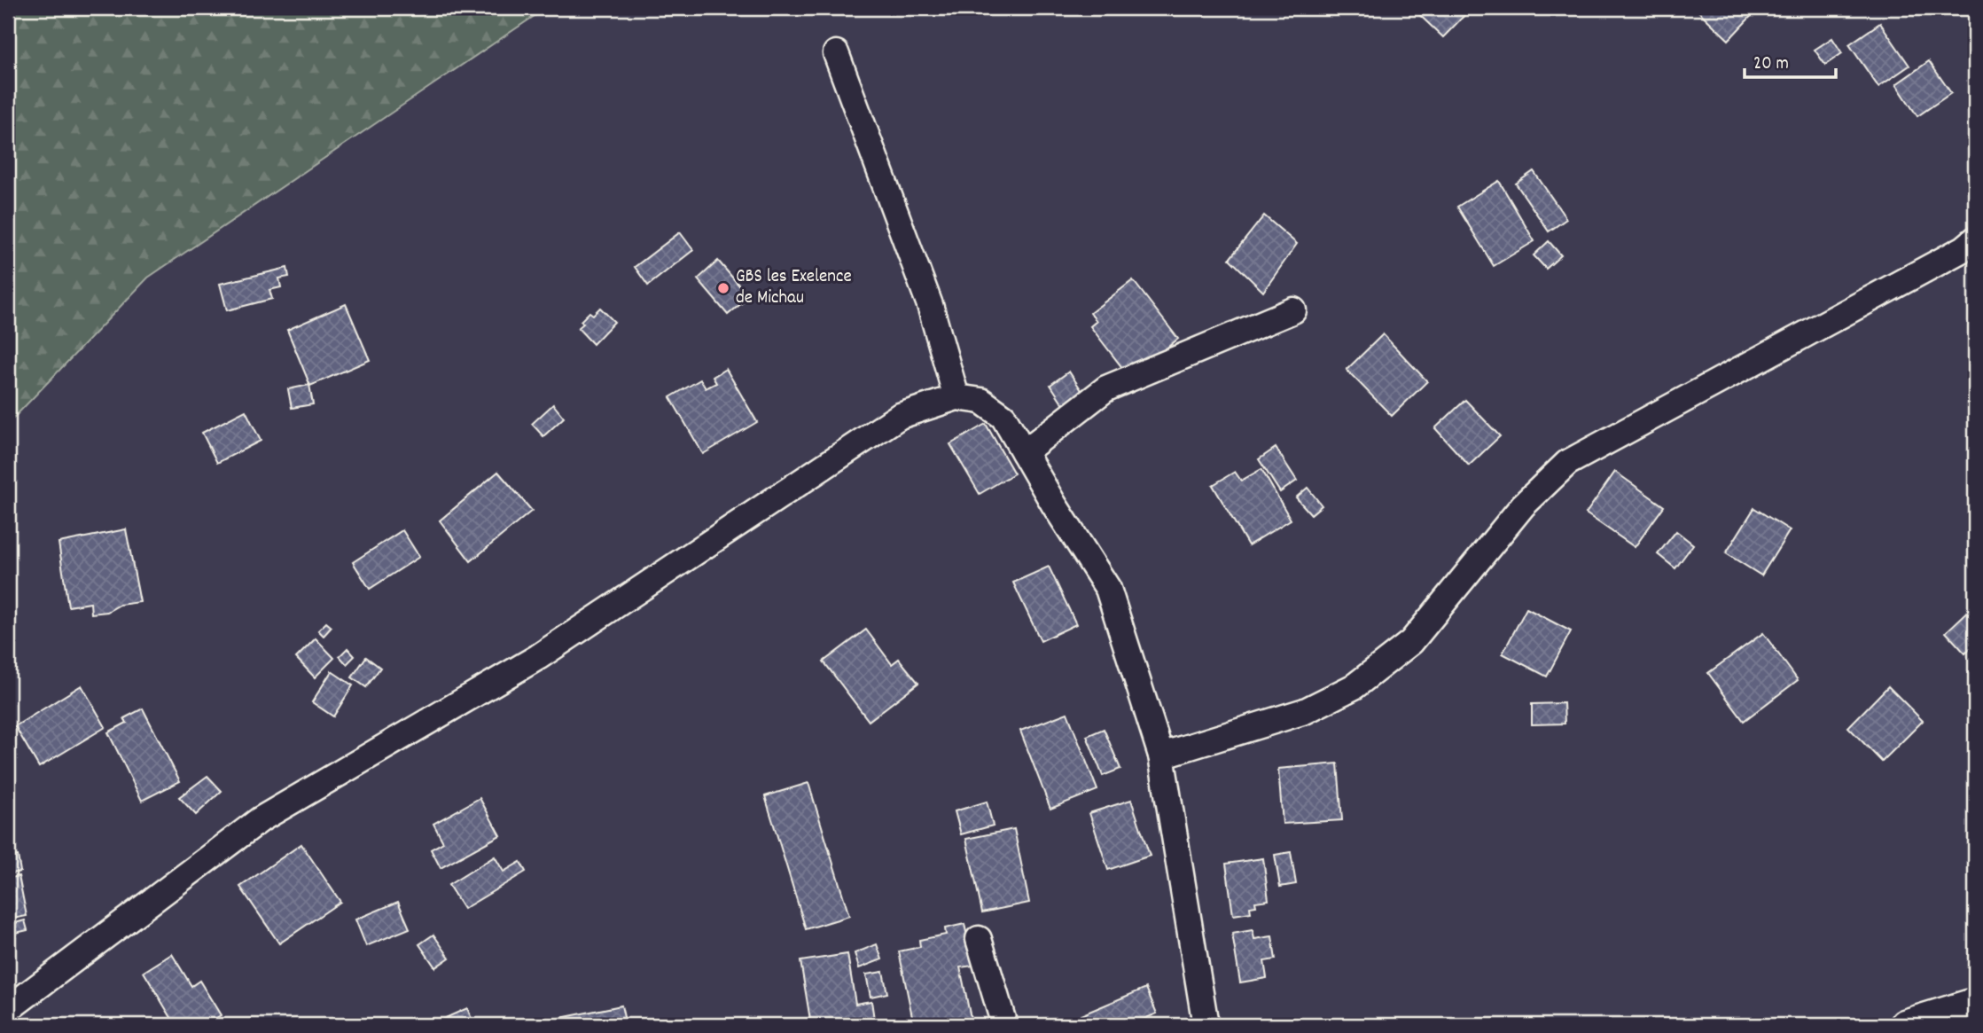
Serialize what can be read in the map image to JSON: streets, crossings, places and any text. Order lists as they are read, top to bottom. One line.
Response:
{"places":["GBS les Exelence de Michau"],"scale_bar":"20 m"}
